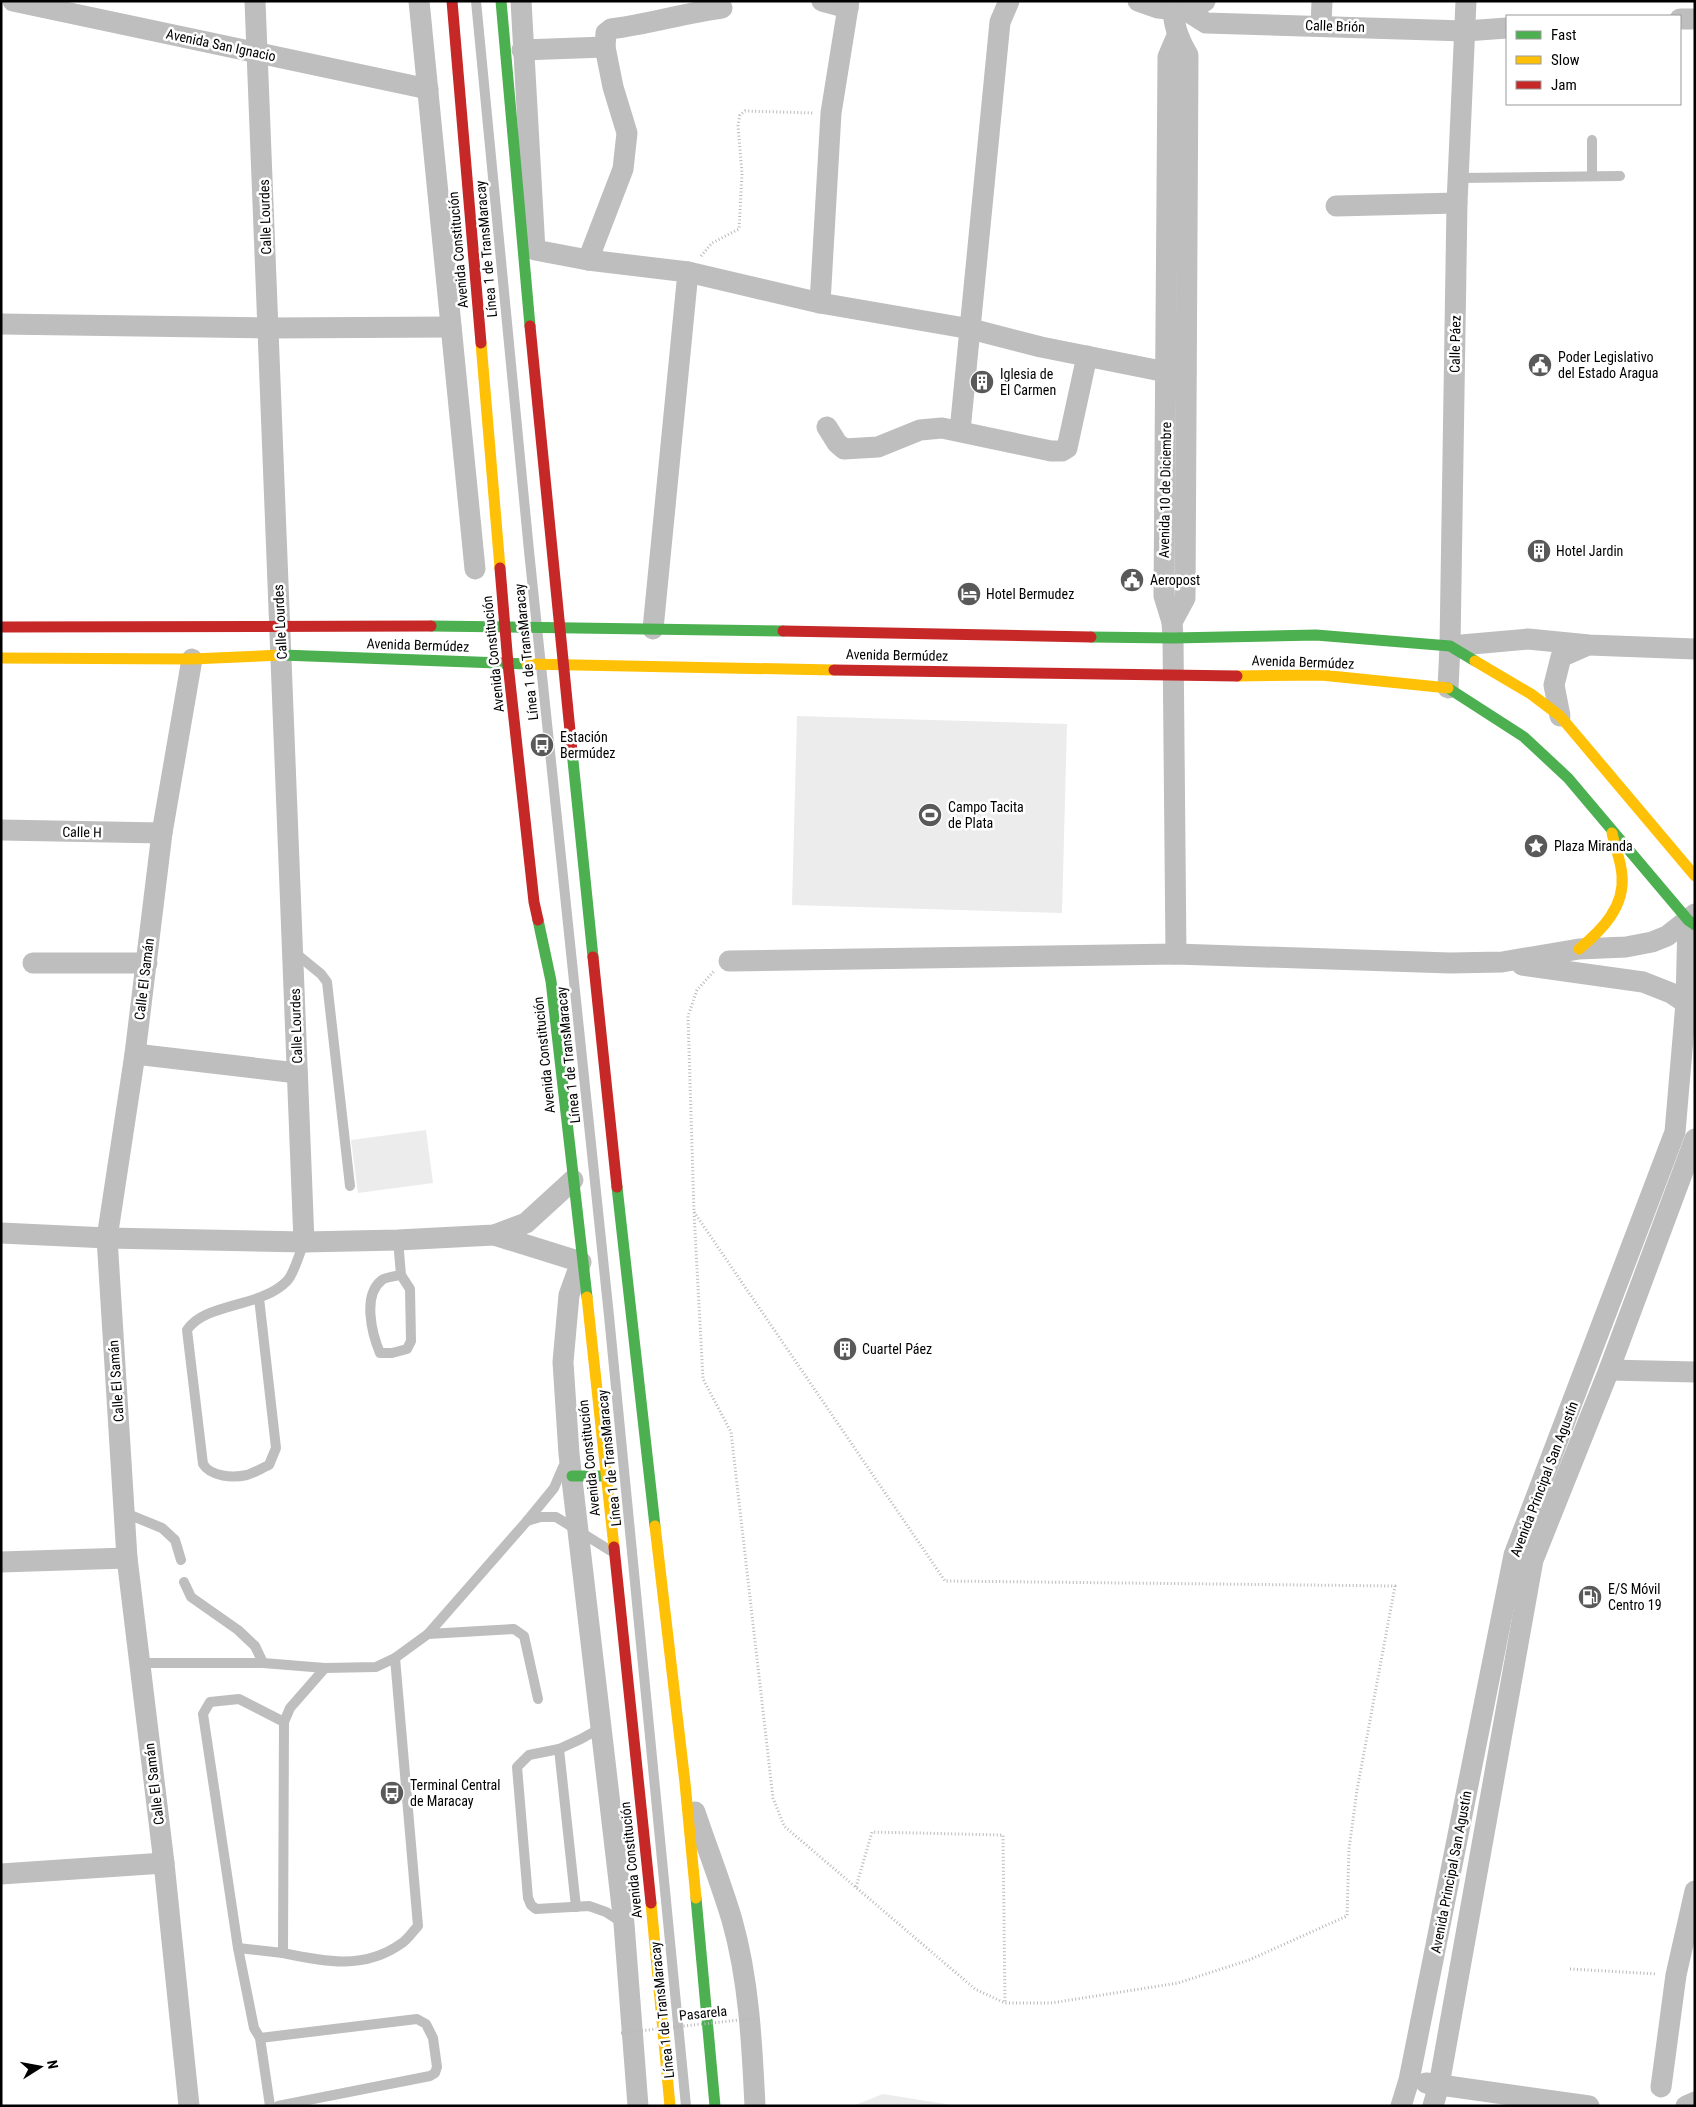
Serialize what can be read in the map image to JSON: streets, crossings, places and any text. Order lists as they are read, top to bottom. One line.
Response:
{"streets":{"street":["Calle Brión","Avenida San Ignacio","Calle Lourdes","Avenida Constitución","Calle Páez","Avenida 10 de Diciembre","Avenida Bermúdez","Calle H","Calle El Samán","Avenida Principal San Agustín"],"lane":["Línea 1 de TransMaracay"],"path":["Pasarela"]},"crossings":[["Calle Brión","Calle Páez"],["Calle Brión","Avenida 10 de Diciembre"],["Avenida San Ignacio","Calle Lourdes"],["Calle Lourdes","Avenida Bermúdez"],["Línea 1 de TransMaracay","Avenida Bermúdez"],["Avenida Constitución","Avenida Bermúdez"],["Calle Páez","Avenida Bermúdez"],["Avenida 10 de Diciembre","Avenida Bermúdez"],["Avenida Bermúdez","Calle El Samán"],["Avenida Bermúdez","Avenida Principal San Agustín"],["Calle H","Calle El Samán"]],"places":{"public building":["Poder Legislativo del Estado Aragua","Aeropost"],"building":["Iglesia de El Carmen","Hotel Jardin","Cuartel Páez"],"hotel":["Hotel Bermudez"],"bus stop":["Estación Bermúdez","Terminal Central de Maracay"],"sports":["Campo Tacita de Plata"],"place":["Plaza Miranda"],"fuel station":["E/S Móvil Centro 19"]},"legend":["Fast","Slow","Jam"],"north":"right"}
